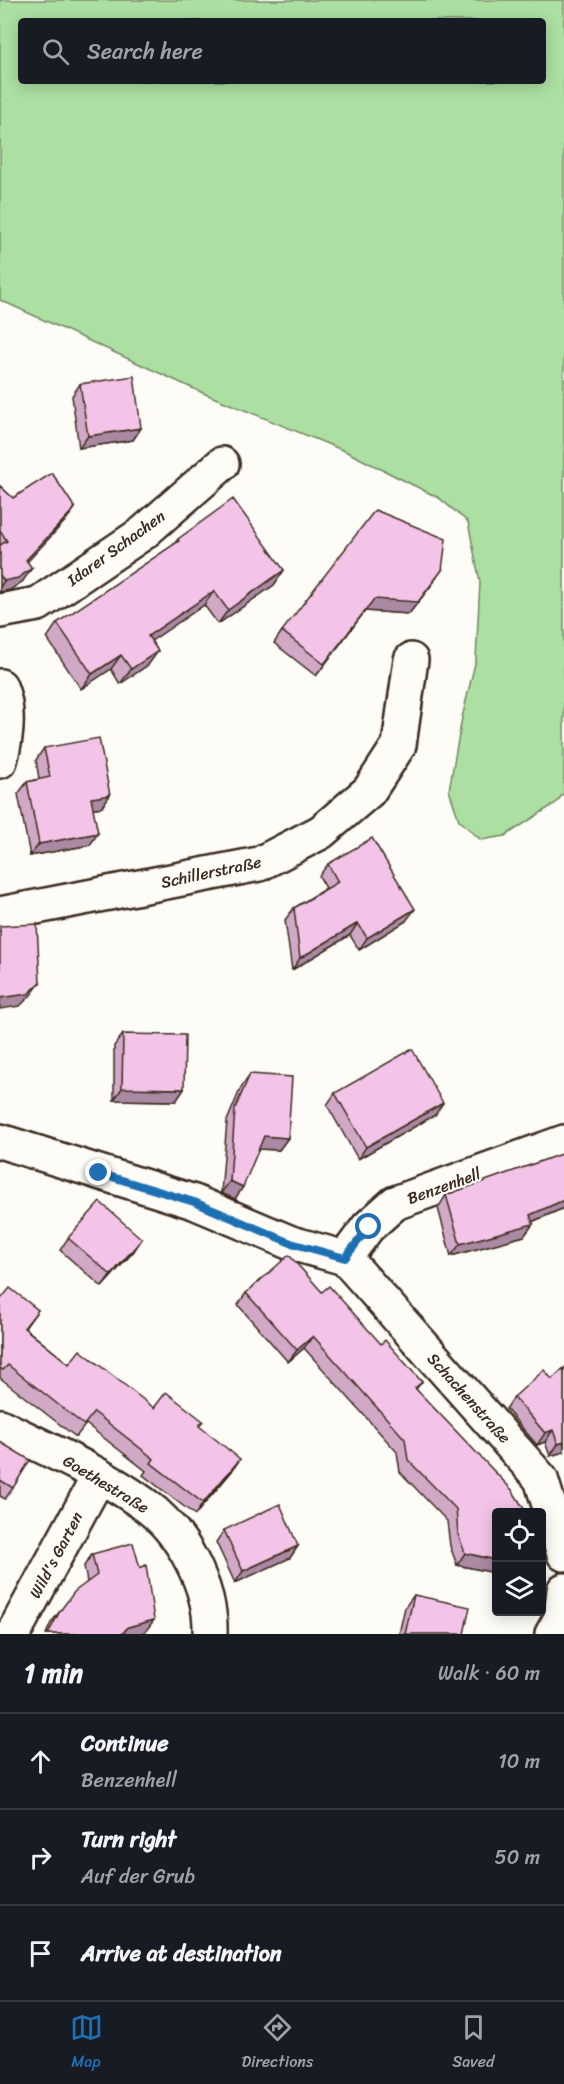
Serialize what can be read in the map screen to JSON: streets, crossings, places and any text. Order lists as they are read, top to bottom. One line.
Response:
{"streets":{"street":["Idarer Schachen","Schillerstraße","Benzenhell","Schachenstraße","Goethestraße","Wild's Garten"]},"crossings":[["Benzenhell","Schachenstraße"],["Goethestraße","Wild's Garten"]],"page":{"search":"Search here","heading":["1 min","Walk · 60 m"],"list":[["Continue","Benzenhell","10 m"],["Turn right","Auf der Grub","50 m"],"Arrive at destination"],"nav":["Map","Directions","Saved"]}}
